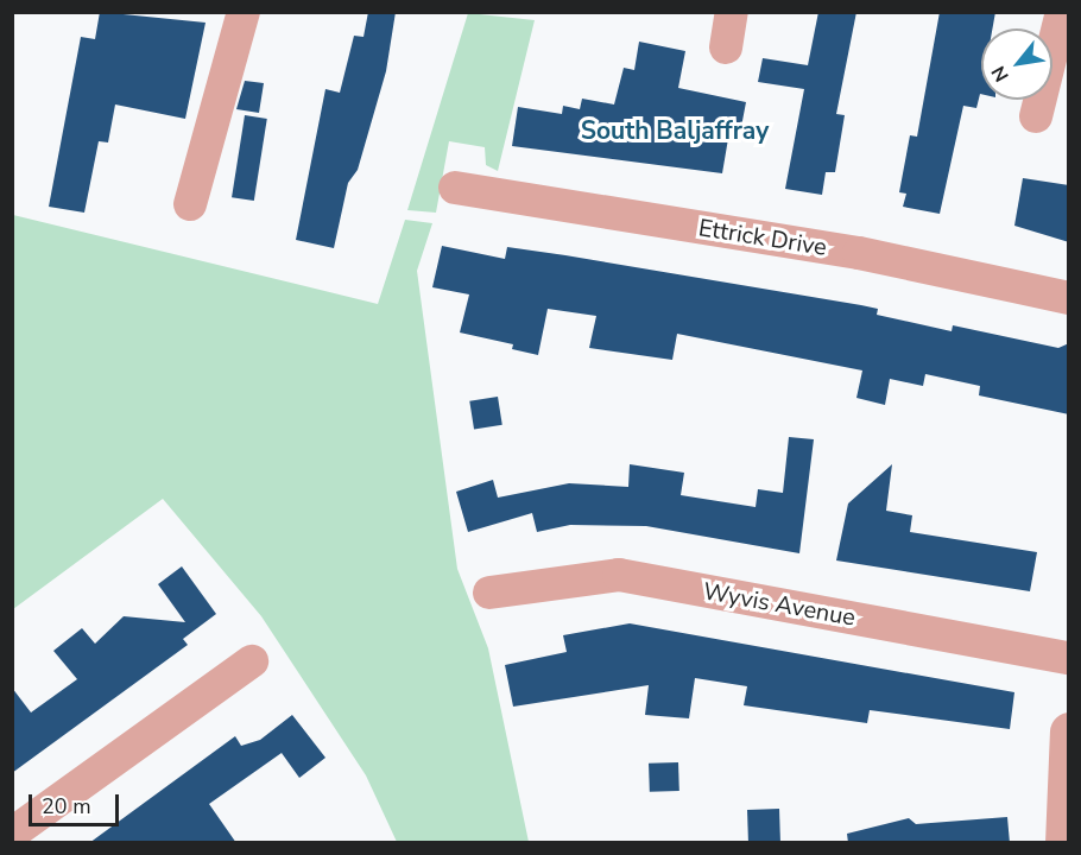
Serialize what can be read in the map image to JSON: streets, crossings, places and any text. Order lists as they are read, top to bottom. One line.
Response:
{"streets":{"street":["Ettrick Drive","Wyvis Avenue"]},"districts":["South Baljaffray"],"scale_bar":"20 m","north":"bottom left"}
